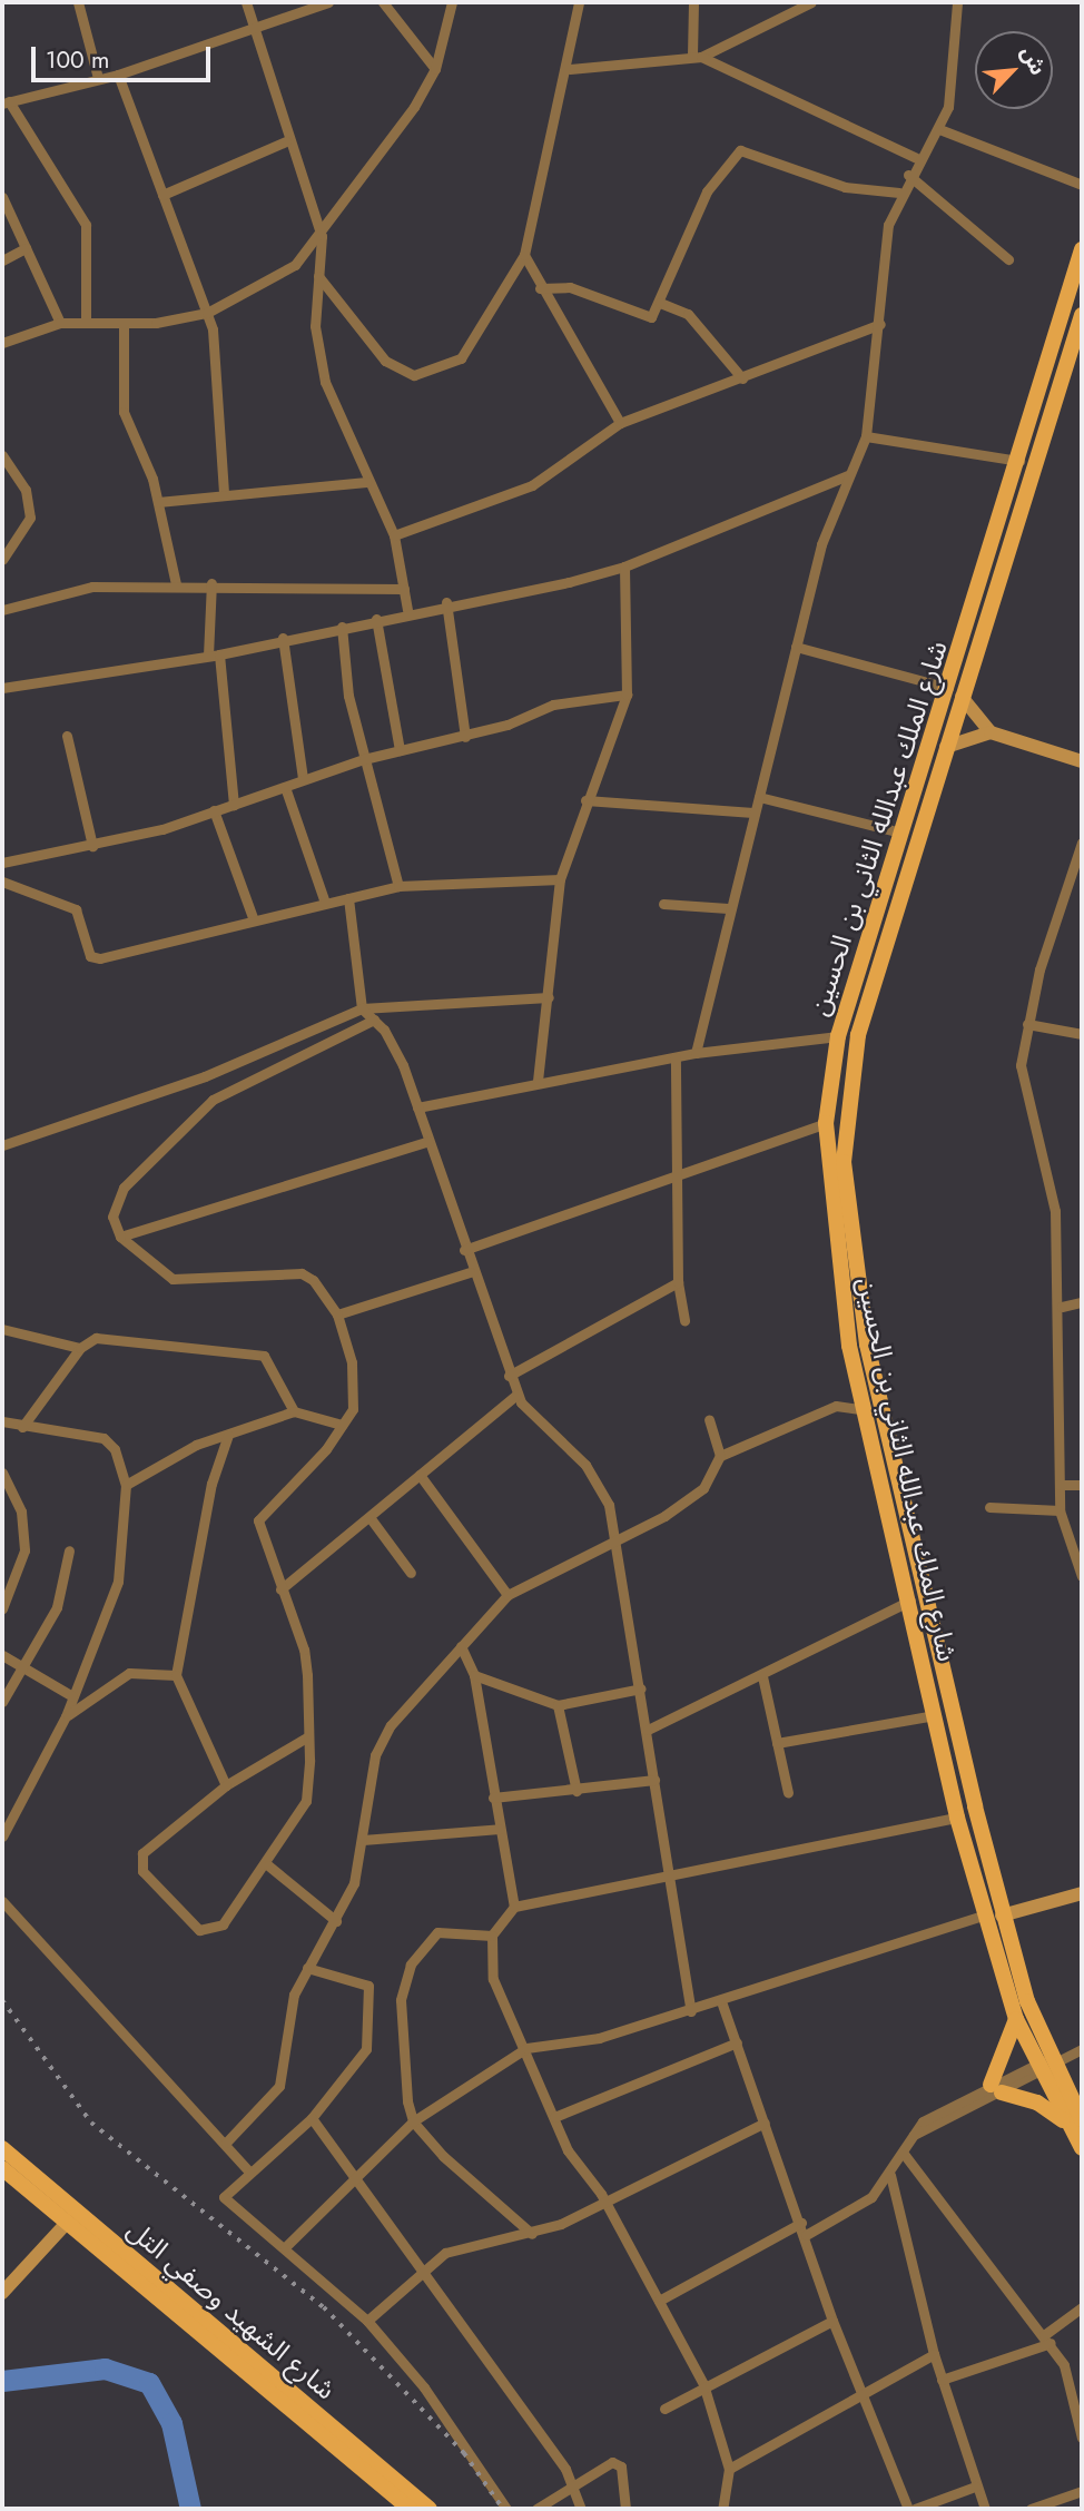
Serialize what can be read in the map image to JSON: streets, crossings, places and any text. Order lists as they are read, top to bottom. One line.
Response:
{"streets":{"main road":["شارع الملك عبدالله الثاني بن الحسين","شارع الشهيد وصفي التل"]},"scale_bar":"100 m","north":"top right"}
